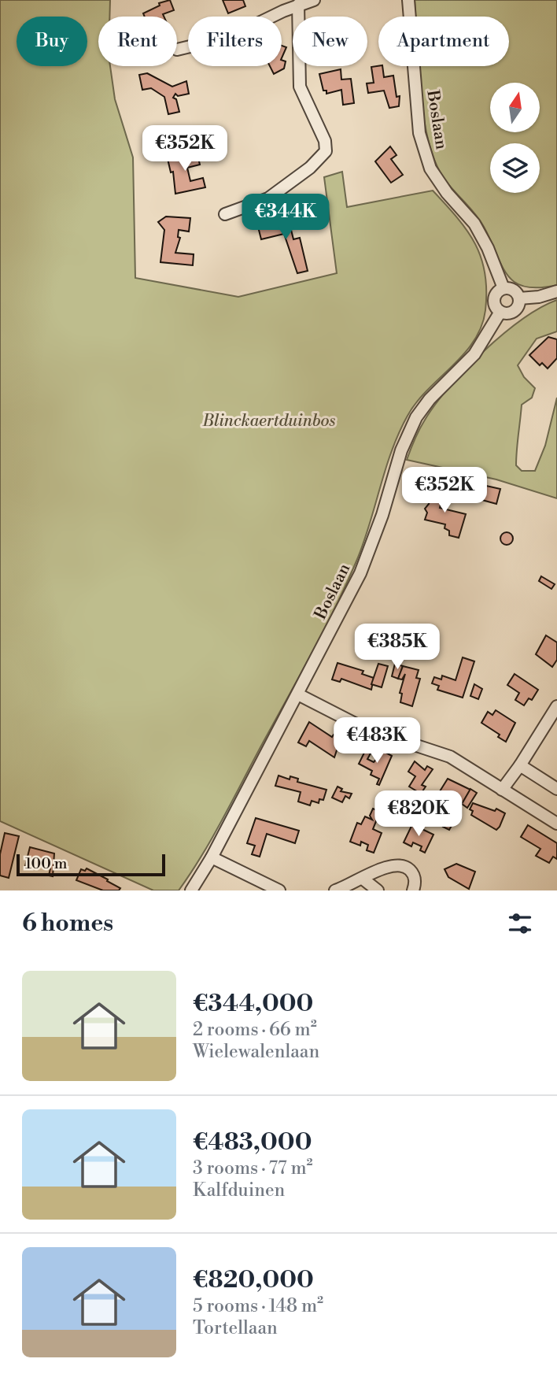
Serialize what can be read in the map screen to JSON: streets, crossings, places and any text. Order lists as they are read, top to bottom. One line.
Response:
{"streets":{"street":["Boslaan"]},"parks":["Blinckaertduinbos"],"scale_bar":"100 m","north":"top","page":{"chip":["Buy","Rent","Filters","New","Apartment"],"price":["€352K","€344K","€352K","€385K","€483K","€820K"],"scale":"100 m","heading":"6 homes","list":[{"name":"€344,000","note":"2 rooms · 66 m² · Wielewalenlaan"},{"name":"€483,000","note":"3 rooms · 77 m² · Kalfduinen"},{"name":"€820,000","note":"5 rooms · 148 m² · Tortellaan"}]}}
